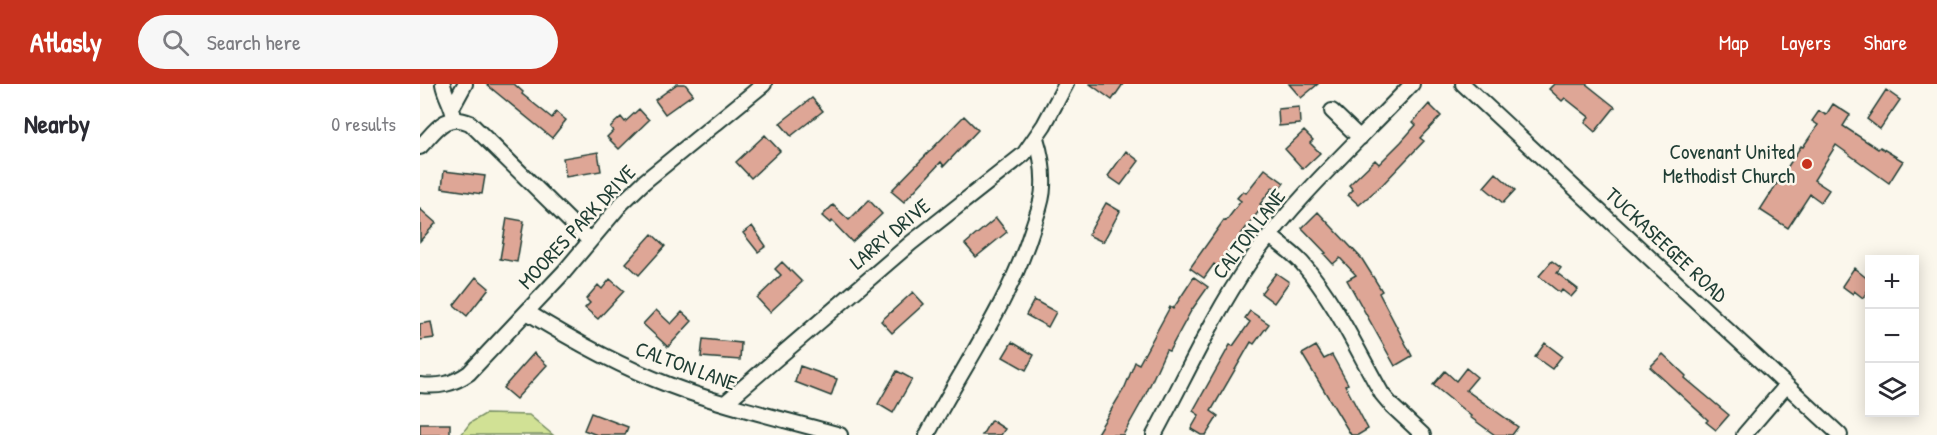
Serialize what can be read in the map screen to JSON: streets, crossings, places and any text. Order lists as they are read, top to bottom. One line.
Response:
{"streets":{"street":["MOORES PARK DRIVE","LARRY DRIVE","CALTON LANE","TUCKASEEGEE ROAD"]},"crossings":[["MOORES PARK DRIVE","CALTON LANE"],["LARRY DRIVE","CALTON LANE"]],"places":["Covenant United Methodist Church"],"page":{"header":"Atlasly","search":"Search here","nav":["Map","Layers","Share"],"heading":["Nearby","0 results"],"map_buttons":["+","−"]}}
